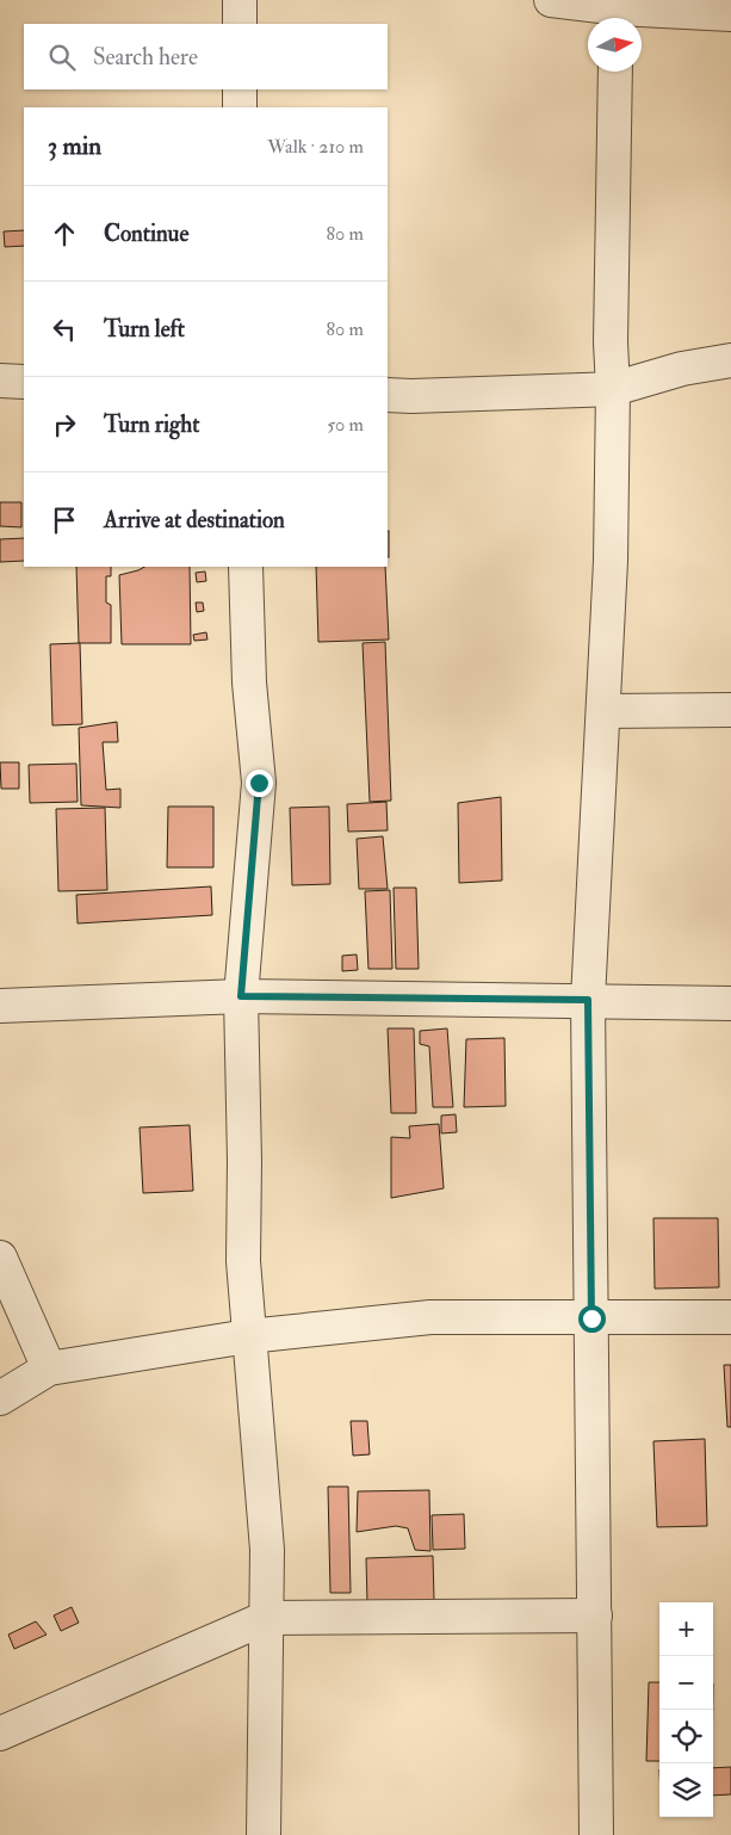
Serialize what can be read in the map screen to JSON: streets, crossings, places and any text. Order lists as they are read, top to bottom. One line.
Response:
{"north":"right","page":{"search":"Search here","heading":["3 min","Walk · 210 m"],"list":[["Continue","80 m"],["Turn left","80 m"],["Turn right","50 m"],"Arrive at destination"],"map_buttons":["+","−"]}}
